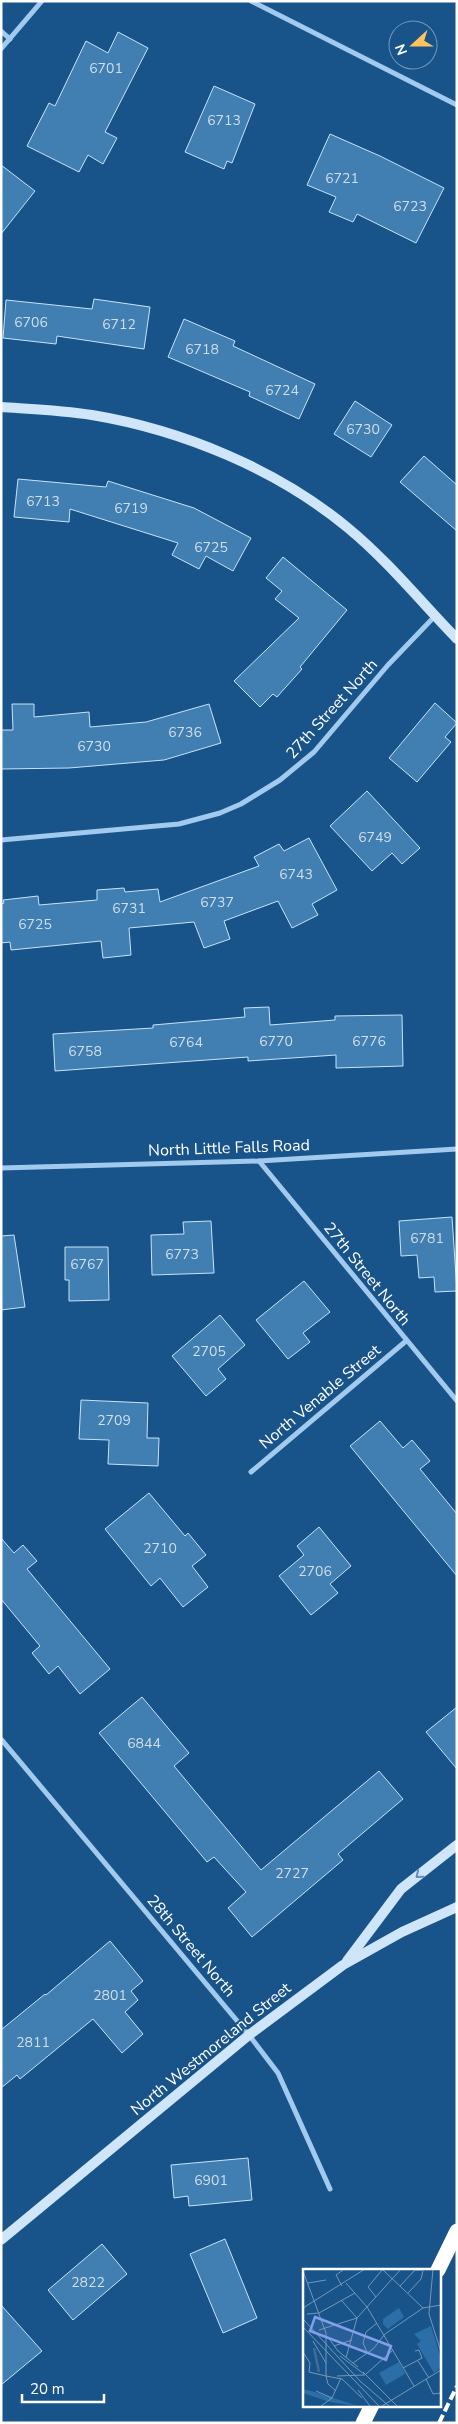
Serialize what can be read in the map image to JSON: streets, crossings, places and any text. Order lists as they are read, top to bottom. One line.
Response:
{"streets":{"main road":["North Westmoreland Street"],"street":["27th Street North","North Little Falls Road","North Venable Street","28th Street North"]},"crossings":[["27th Street North","North Little Falls Road"],["27th Street North","North Venable Street"],["28th Street North","North Westmoreland Street"]],"house_numbers":["6701","6713","6721","6723","6706","6712","6718","6724","6730","6713","6719","6725","6736","6730","6749","6743","6737","6731","6725","6770","6776","6764","6758","6781","6773","6767","2705","2709","2710","2706","6844","2727","2801","2811","6901","2822"],"scale_bar":"20 m","north":"left"}
